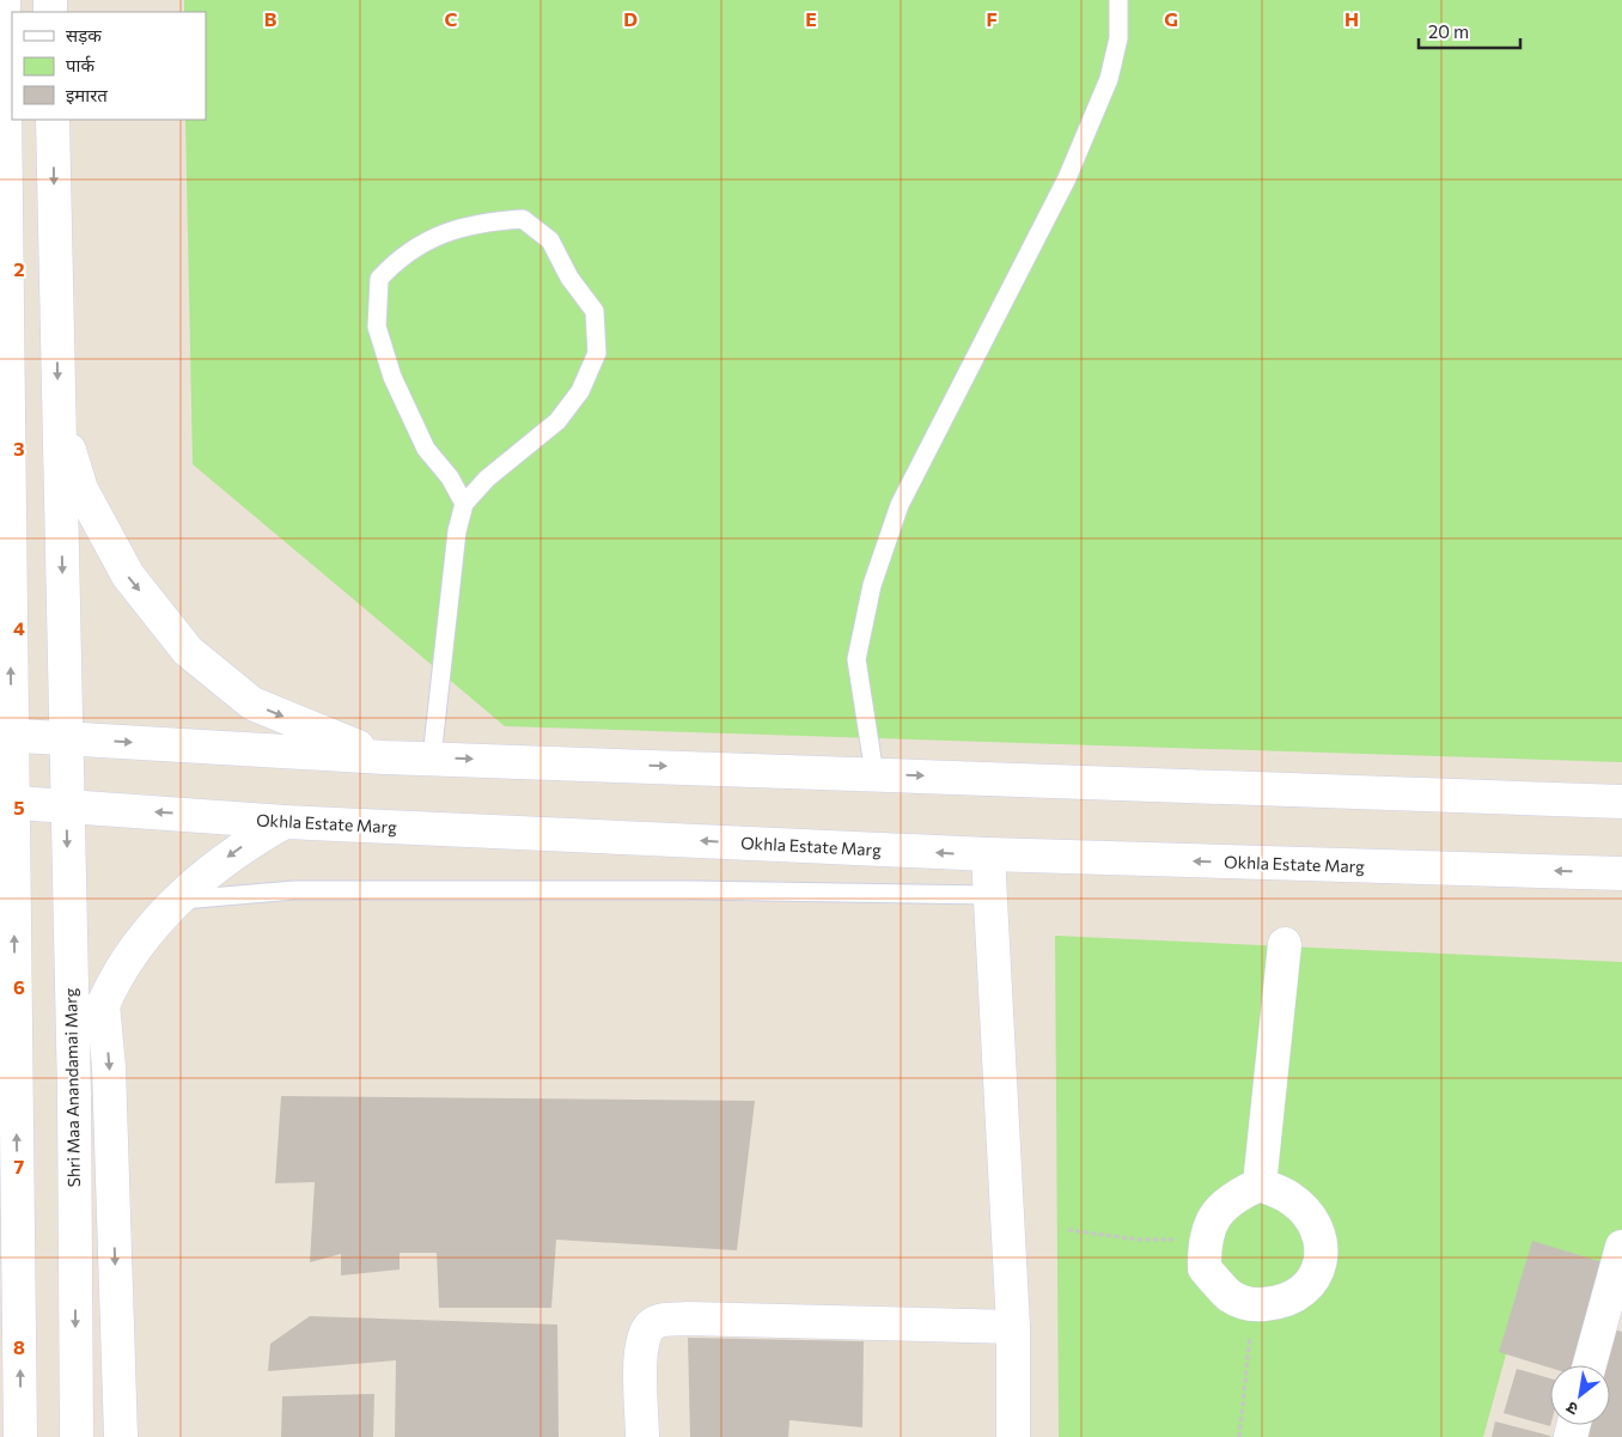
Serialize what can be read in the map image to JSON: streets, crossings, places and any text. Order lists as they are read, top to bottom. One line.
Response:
{"streets":{"main road":["Okhla Estate Marg","Shri Maa Anandamai Marg"]},"crossings":[["Okhla Estate Marg","Shri Maa Anandamai Marg"]],"legend":["सड़क","पार्क","इमारत"],"scale_bar":"20 m","north":"bottom left","grid":{"columns":["B","C","D","E","F","G","H"],"rows":["2","3","4","5","6","7","8"]}}
